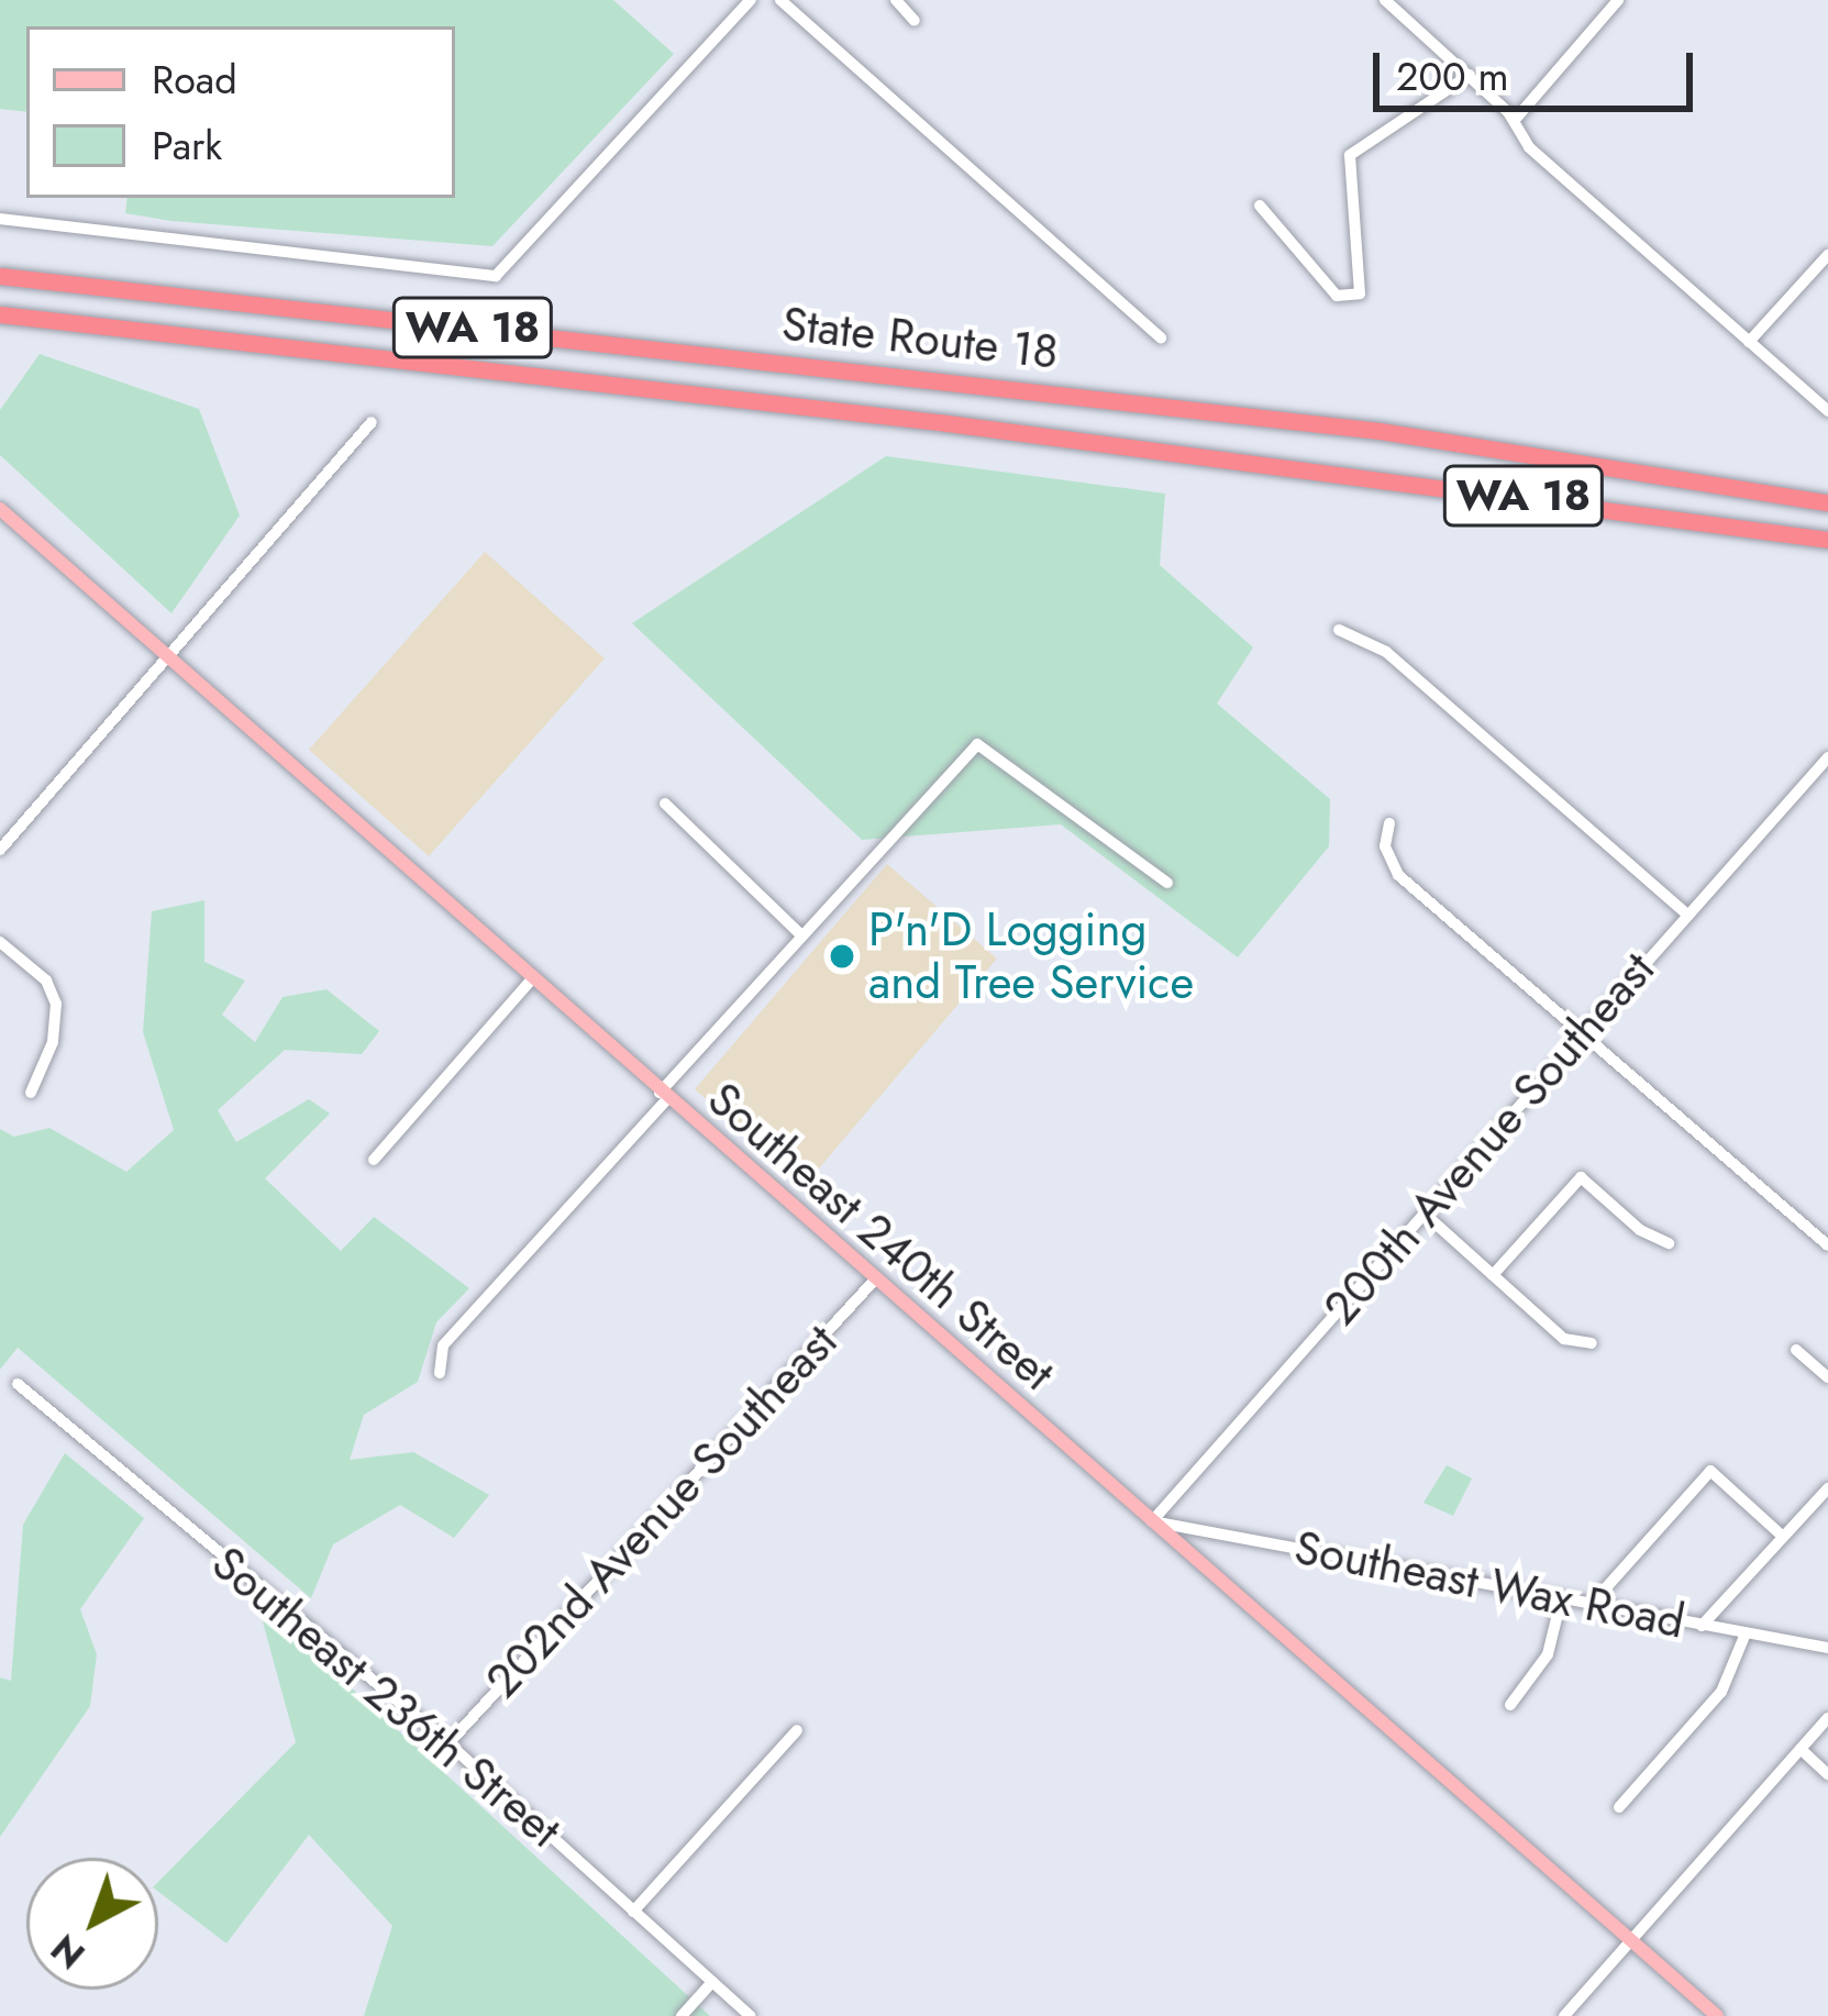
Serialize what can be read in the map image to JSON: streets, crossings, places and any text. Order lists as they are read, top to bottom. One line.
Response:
{"streets":{"highway":["WA 18","State Route 18"],"main road":["Southeast 240th Street"],"street":["200th Avenue Southeast","202nd Avenue Southeast","Southeast Wax Road","Southeast 236th Street"]},"crossings":[["200th Avenue Southeast","Southeast 240th Street"],["200th Avenue Southeast","Southeast Wax Road"],["Southeast 240th Street","202nd Avenue Southeast"],["Southeast 240th Street","Southeast Wax Road"],["202nd Avenue Southeast","Southeast 236th Street"]],"places":["P'n'D Logging and Tree Service"],"legend":["Road","Park"],"scale_bar":"200 m","north":"bottom left"}
